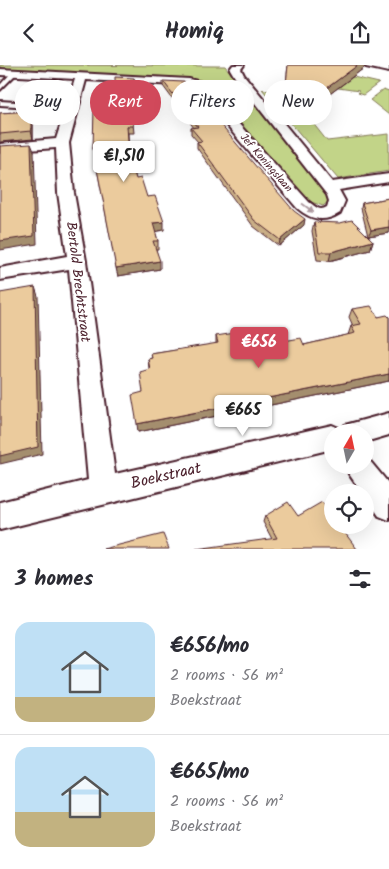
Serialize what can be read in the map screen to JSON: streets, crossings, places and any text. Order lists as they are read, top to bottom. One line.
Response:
{"streets":{"street":["Jef Koningslaan","Bertold Brechtstraat","Boekstraat"]},"crossings":[["Jef Koningslaan","Bertold Brechtstraat"],["Bertold Brechtstraat","Boekstraat"]],"one_way":["Jef Koningslaan"],"north":"top","page":{"header":"Homiq","chip":["Buy","Rent","Filters","New"],"price":["€1,510","€656","€665"],"heading":"3 homes","list":[{"name":"€656/mo","note":"2 rooms · 56 m² · Boekstraat"},{"name":"€665/mo","note":"2 rooms · 56 m² · Boekstraat"}]}}
